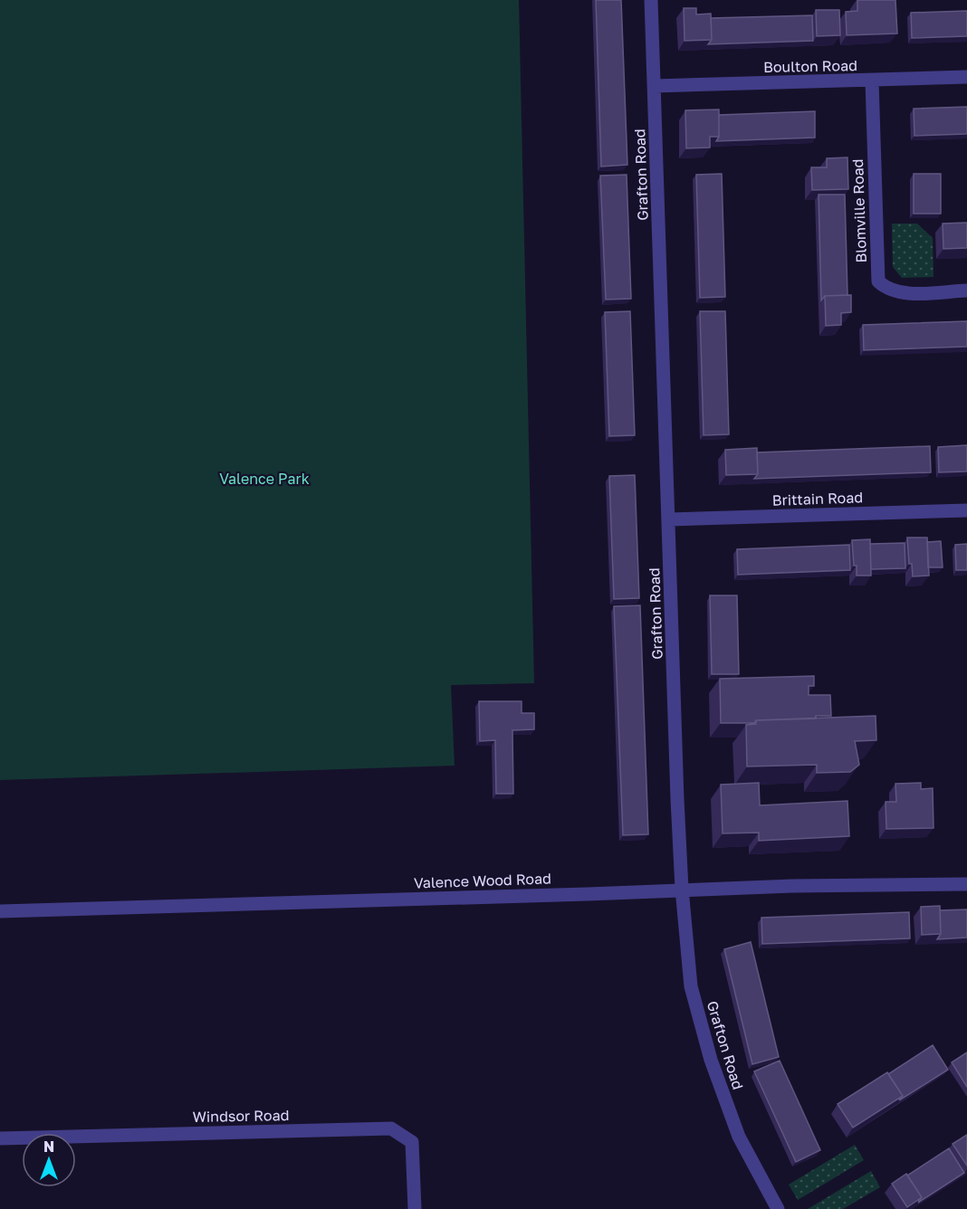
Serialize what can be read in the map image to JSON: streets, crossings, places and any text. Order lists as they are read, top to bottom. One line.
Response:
{"streets":{"street":["Boulton Road","Grafton Road","Blomville Road","Brittain Road","Valence Wood Road","Windsor Road"]},"crossings":[["Boulton Road","Grafton Road"],["Boulton Road","Blomville Road"],["Grafton Road","Brittain Road"],["Grafton Road","Valence Wood Road"]],"parks":["Valence Park"],"north":"top"}
